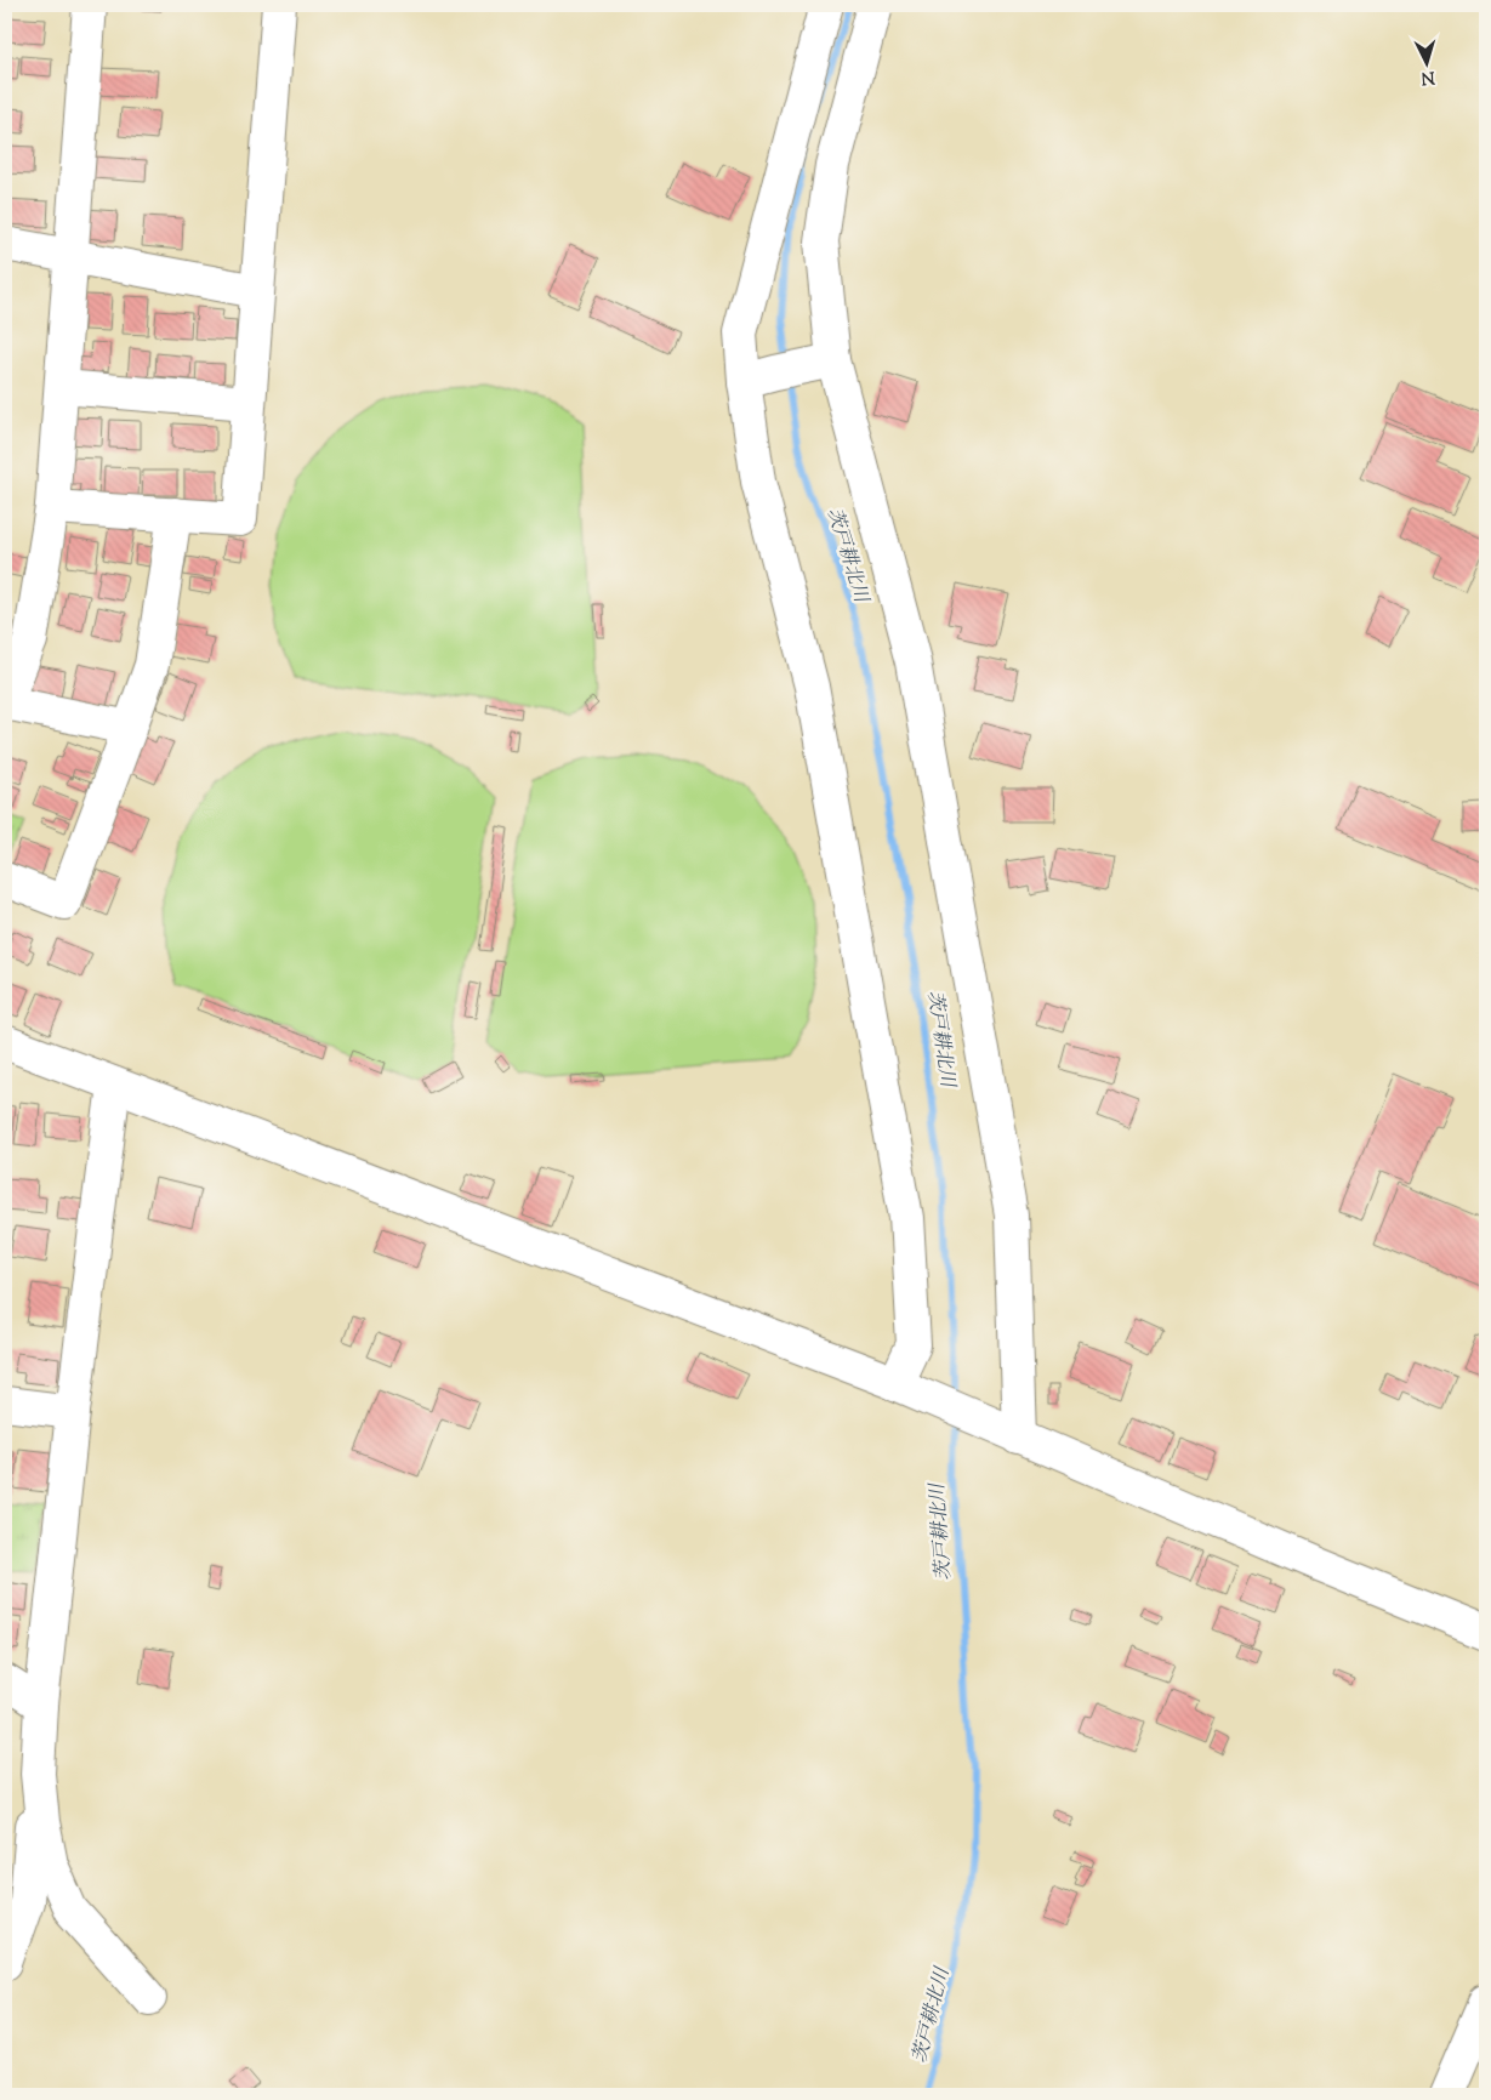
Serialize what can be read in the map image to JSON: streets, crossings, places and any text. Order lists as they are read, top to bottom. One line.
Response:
{"water":["茨戸耕北川"],"north":"bottom"}
